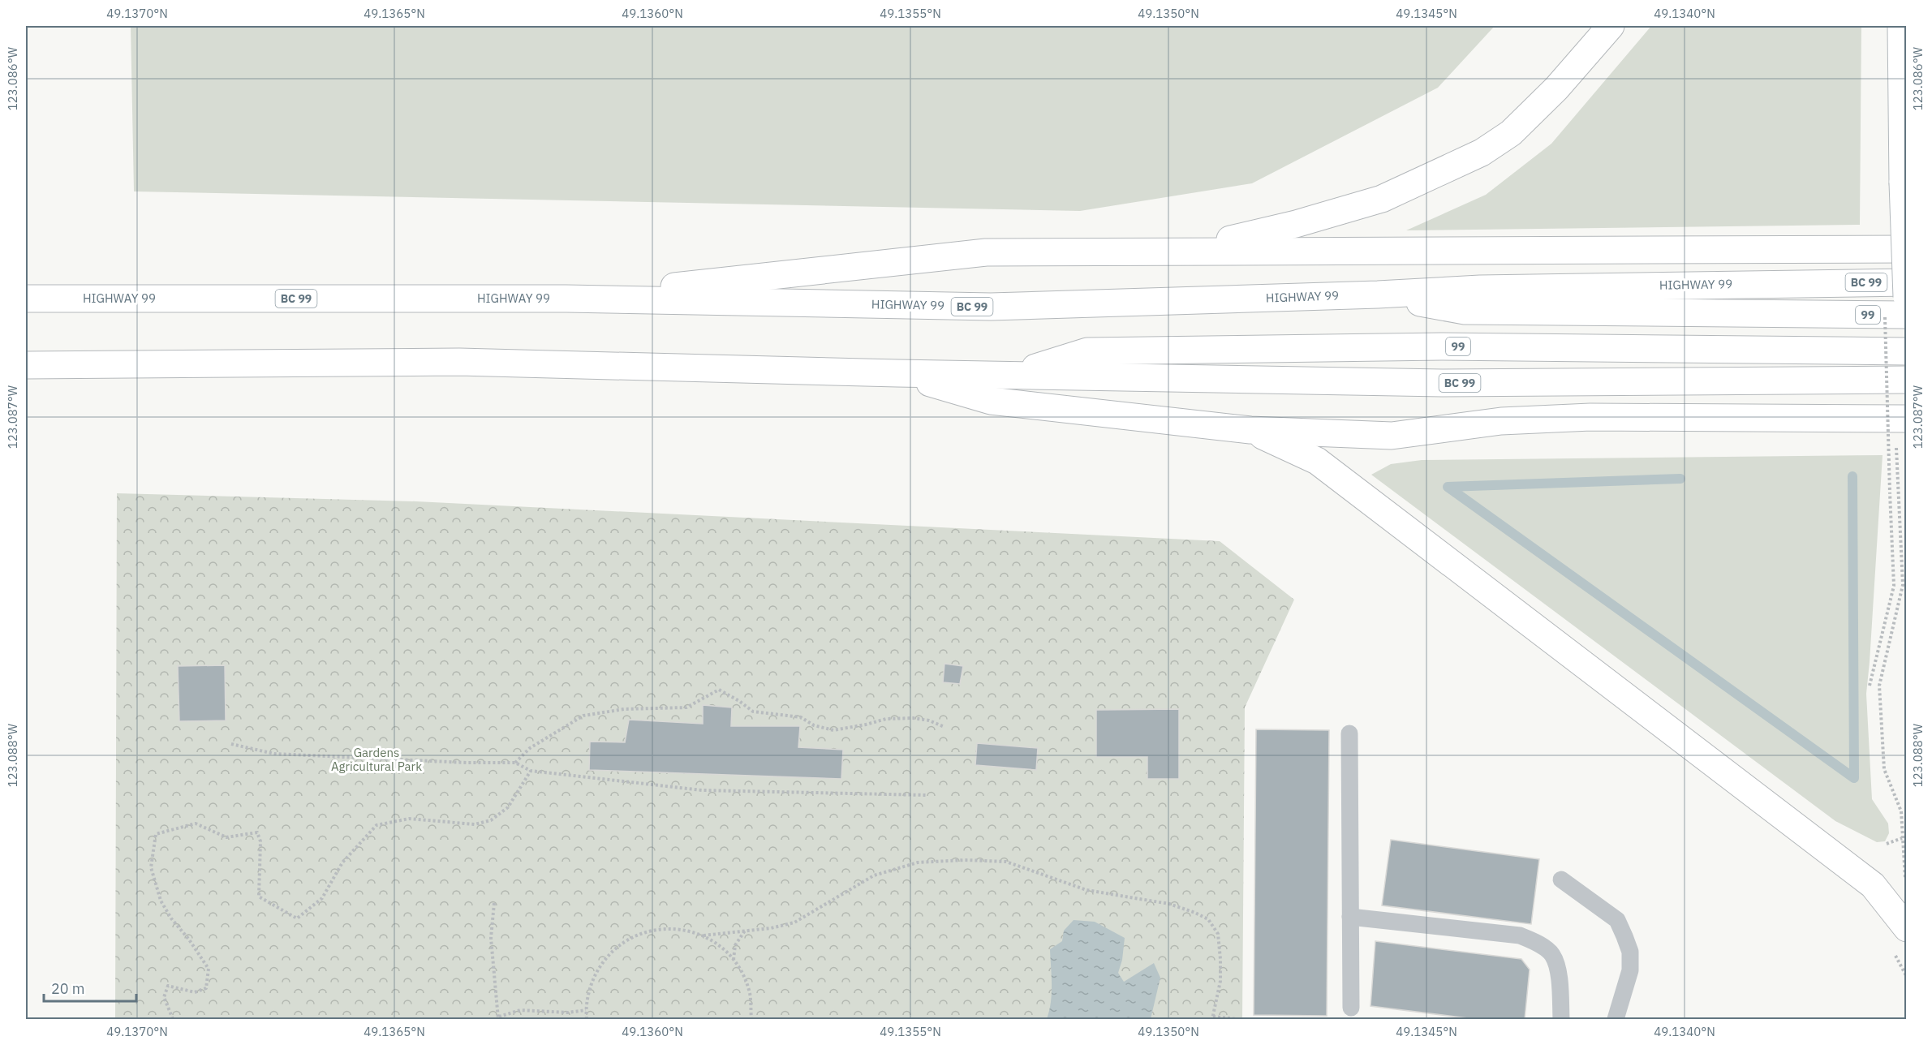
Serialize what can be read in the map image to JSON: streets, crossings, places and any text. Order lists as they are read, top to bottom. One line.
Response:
{"streets":{"main road":["BC 99","HIGHWAY 99","99"]},"crossings":[["BC 99","99"],["HIGHWAY 99","99"]],"parks":["Gardens Agricultural Park"],"scale_bar":"20 m","coordinates":["49.1370°N","49.1365°N","49.1360°N","49.1355°N","49.1350°N","49.1345°N","49.1340°N","123.086°W","123.087°W","123.088°W"]}
